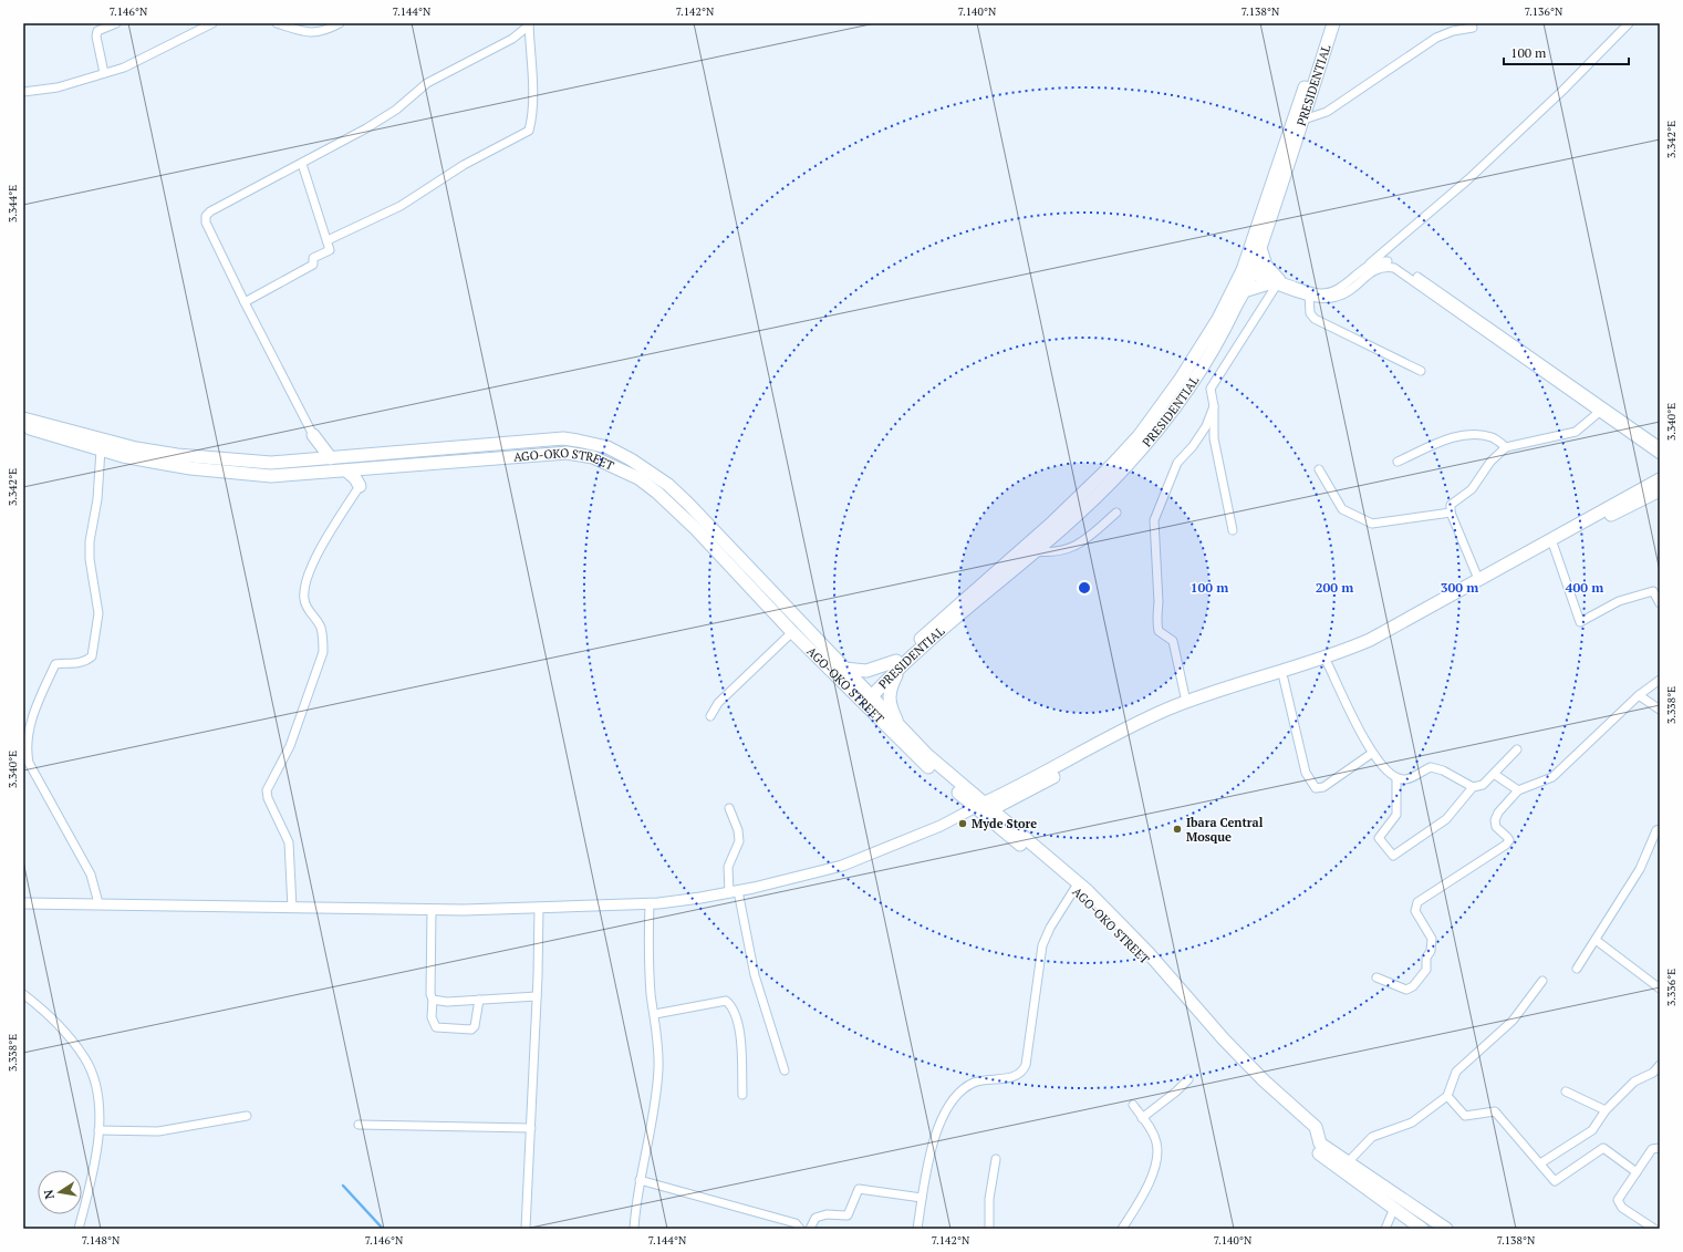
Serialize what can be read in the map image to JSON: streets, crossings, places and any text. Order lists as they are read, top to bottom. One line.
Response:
{"streets":{"main road":["PRESIDENTIAL","AGO-OKO STREET"]},"crossings":[["PRESIDENTIAL","AGO-OKO STREET"]],"places":["Myde Store","Ibara Central Mosque"],"scale_bar":"100 m","north":"left","coordinates":["7.146°N","7.144°N","7.142°N","7.140°N","7.138°N","7.136°N","3.342°E","3.344°E","3.340°E","3.338°E","3.336°E","7.148°N"],"rings":["100 m","200 m","300 m","400 m"]}
